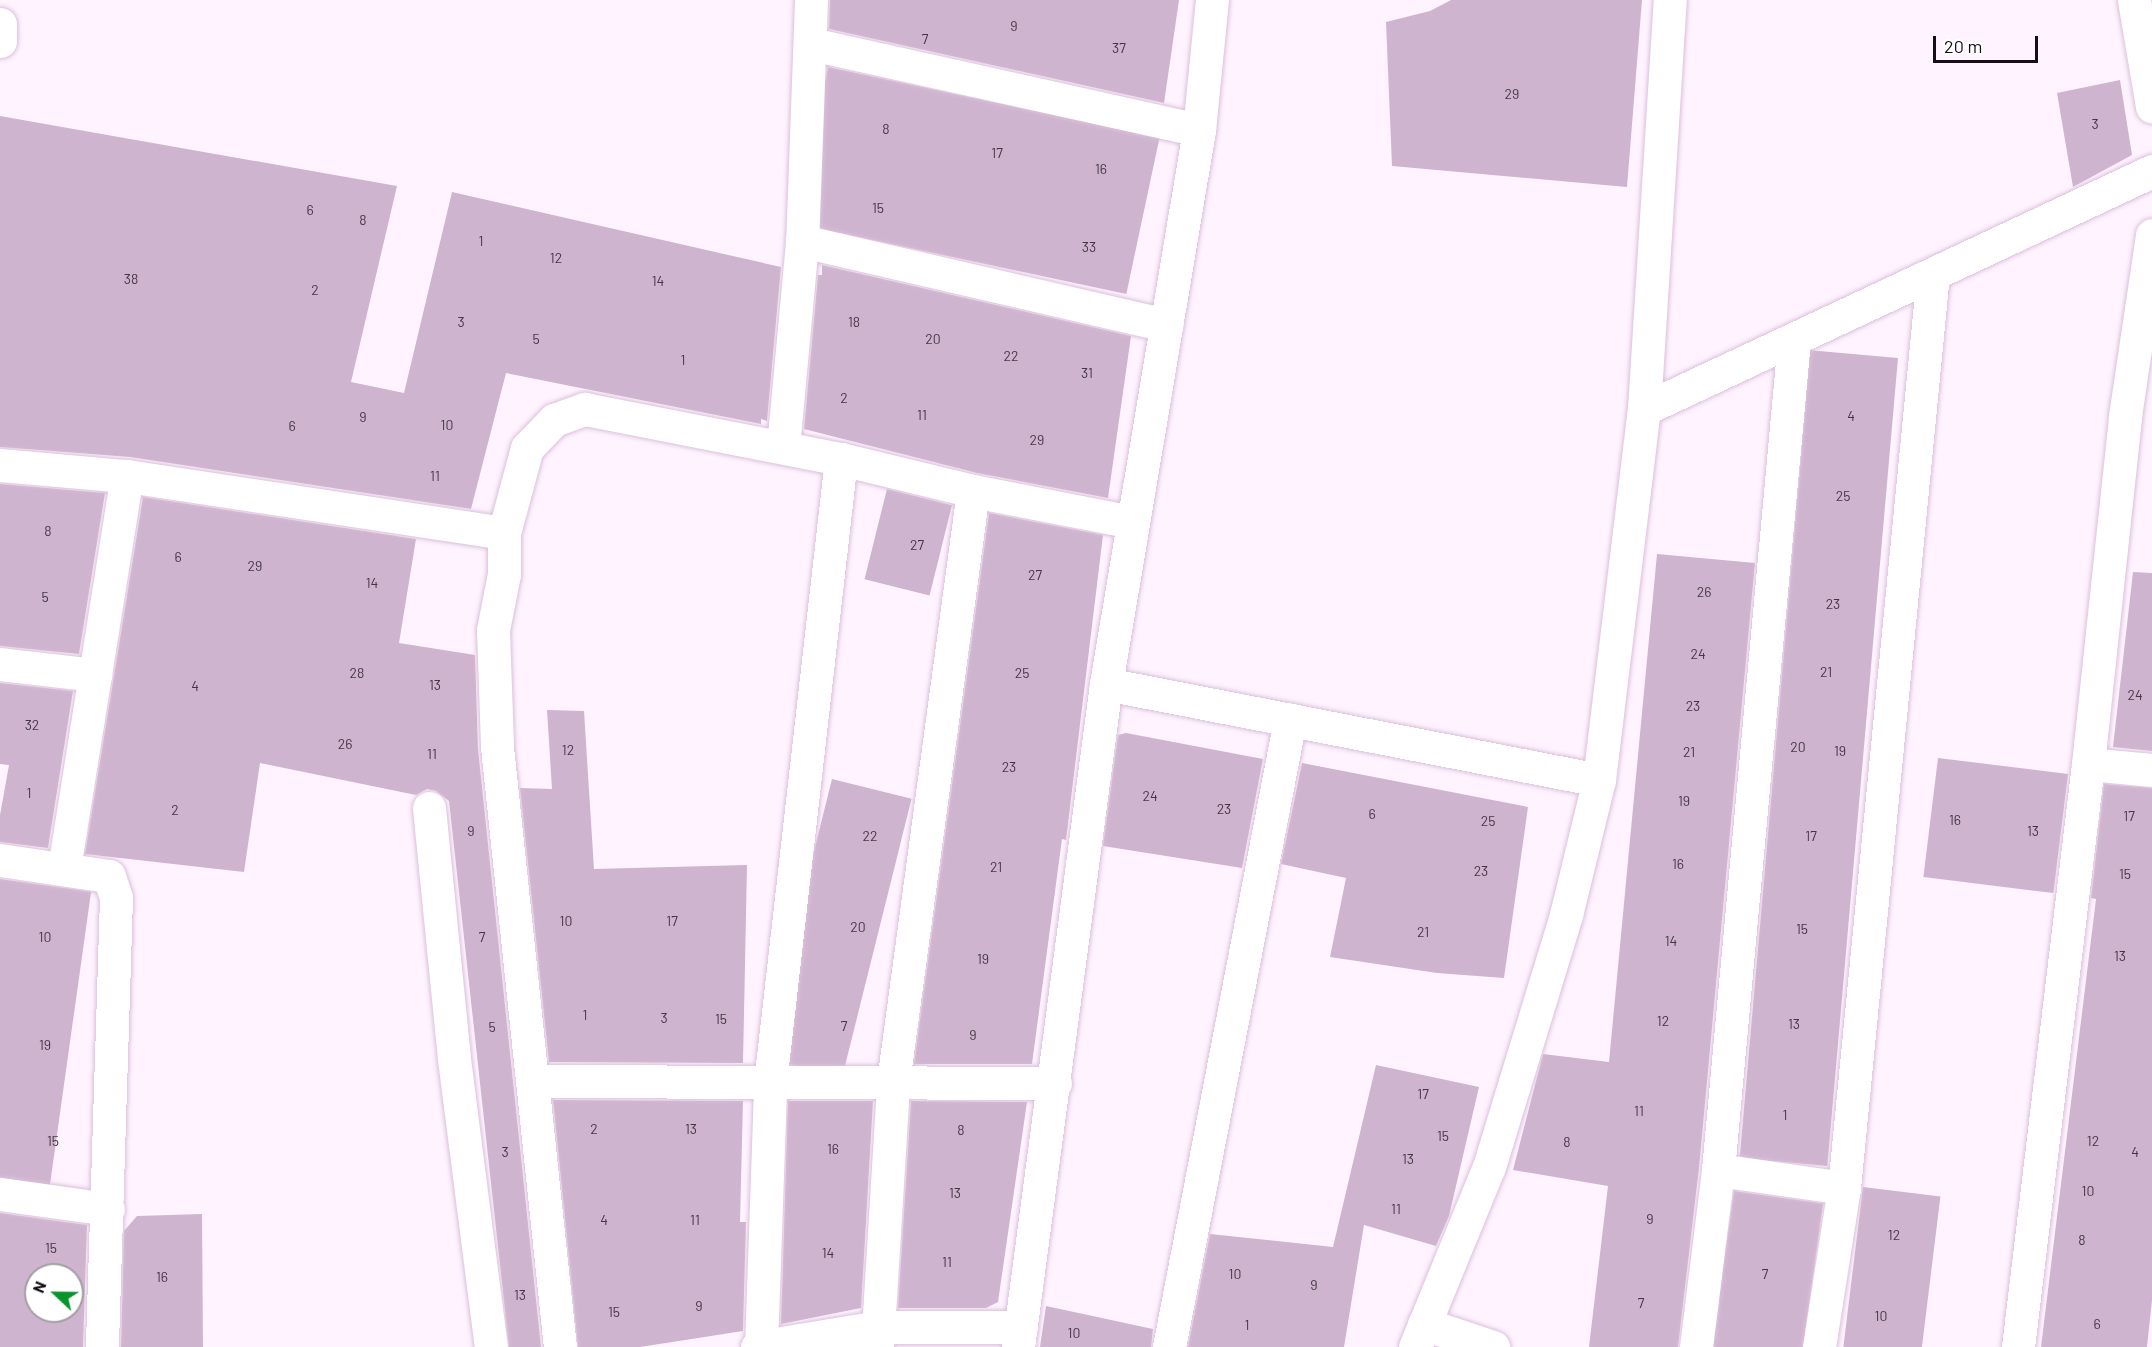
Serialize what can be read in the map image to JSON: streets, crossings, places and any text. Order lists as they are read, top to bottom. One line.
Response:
{"house_numbers":["9","7","37","29","3","8","17","16","15","6","8","1","33","12","38","14","2","3","18","5","20","22","1","31","2","11","4","9","10","6","29","11","25","8","27","6","29","27","14","26","5","23","24","21","28","25","13","4","24","23","32","26","20","12","19","21","11","23","1","24","19","23","2","6","17","16","25","9","13","22","17","16","21","23","15","10","17","20","15","21","10","7","14","13","19","1","3","15","12","13","7","5","9","19","17","11","1","2","13","8","15","15","12","8","16","3","4","13","10","13","11","9","4","11","12","8","15","14","11","10","7","16","9","13","7","9","15","10","6","1","10"],"scale_bar":"20 m","north":"left"}
